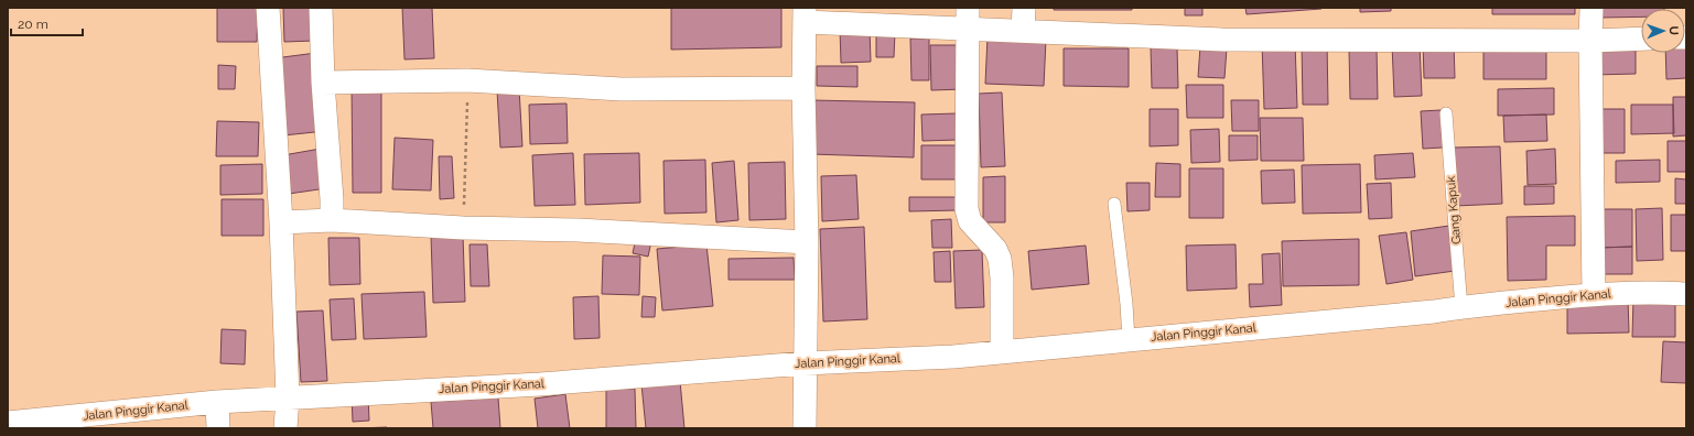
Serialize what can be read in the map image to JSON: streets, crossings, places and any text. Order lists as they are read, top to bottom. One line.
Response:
{"streets":{"street":["Jalan Pinggir Kanal"],"lane":["Gang Kapuk"]},"crossings":[["Gang Kapuk","Jalan Pinggir Kanal"]],"scale_bar":"20 m","north":"right"}
